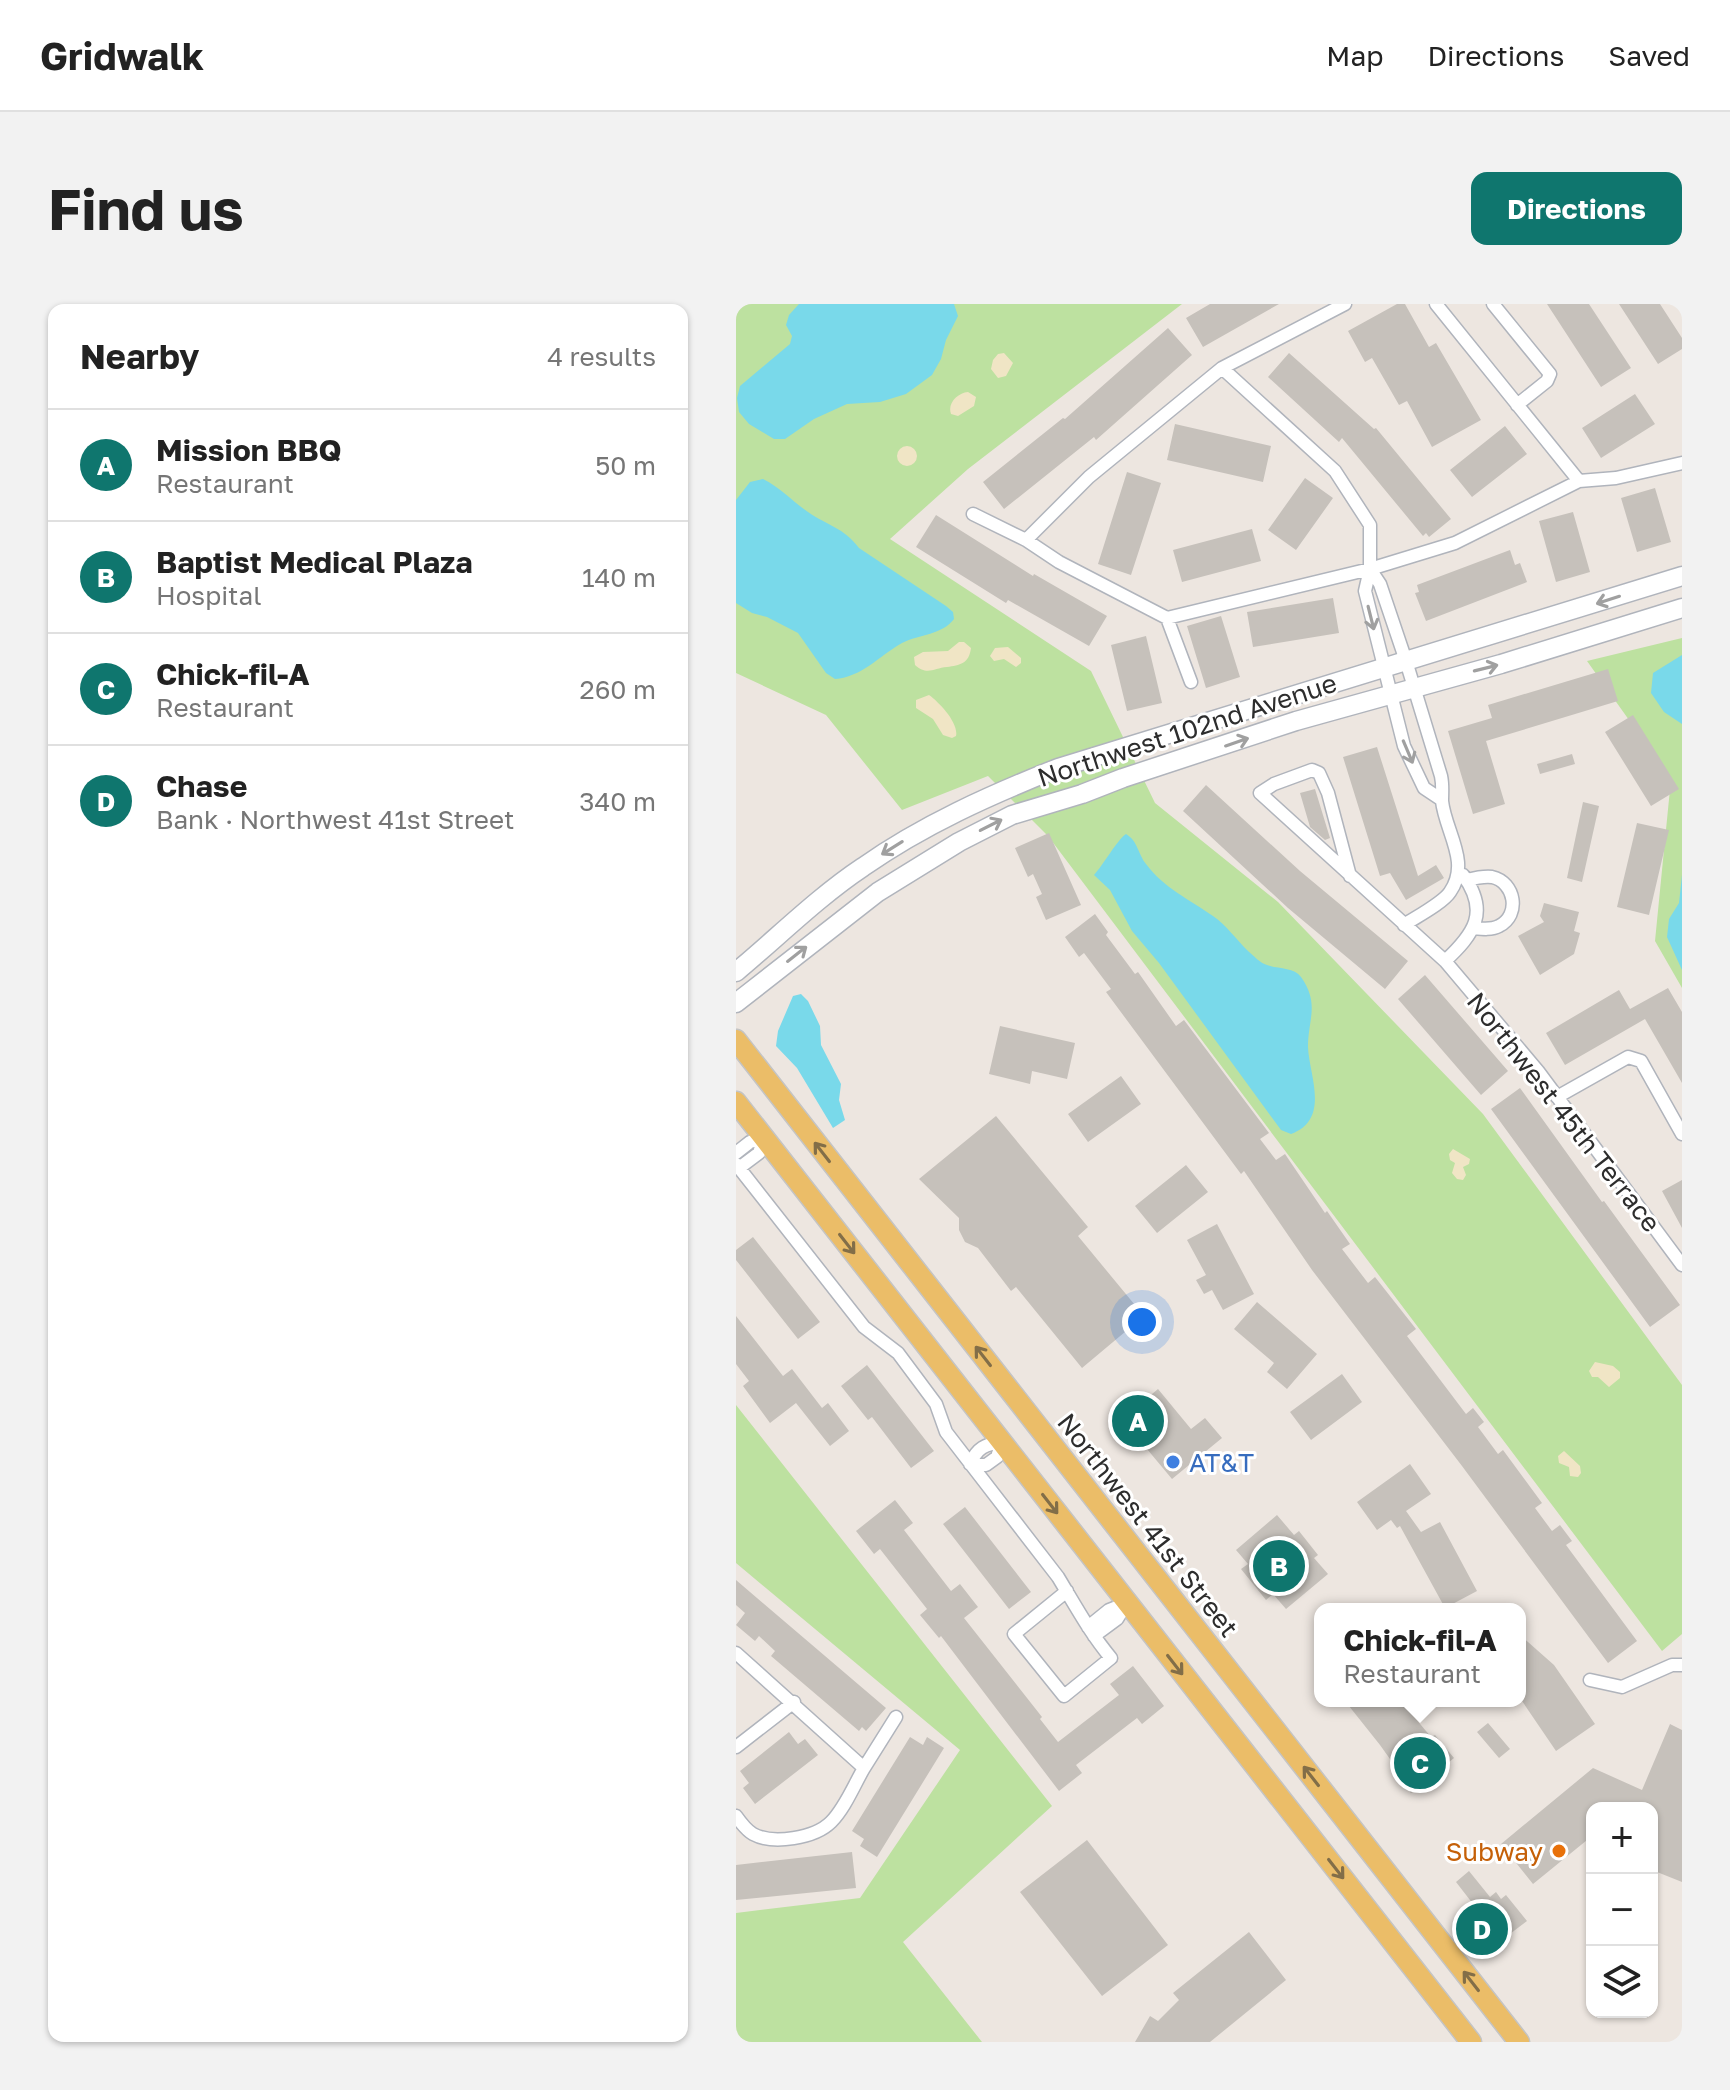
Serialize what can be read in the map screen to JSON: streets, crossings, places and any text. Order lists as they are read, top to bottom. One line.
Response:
{"streets":{"main road":["Northwest 41st Street"],"street":["Northwest 102nd Avenue","Northwest 45th Terrace"]},"places":["AT&T","Subway"],"page":{"header":"Gridwalk","nav":["Map","Directions","Saved"],"buttons":"Directions","title":"Find us","heading":["Nearby","4 results"],"list":[{"mark":"A","name":"Mission BBQ","note":"Restaurant","value":"50 m"},{"mark":"B","name":"Baptist Medical Plaza","note":"Hospital","value":"140 m"},{"mark":"C","name":"Chick-fil-A","note":"Restaurant","value":"260 m"},{"mark":"D","name":"Chase","note":"Bank · Northwest 41st Street","value":"340 m"}],"pins":["A","B","C","D"],"popup":["Chick-fil-A","Restaurant"],"map_buttons":["+","−"]}}
